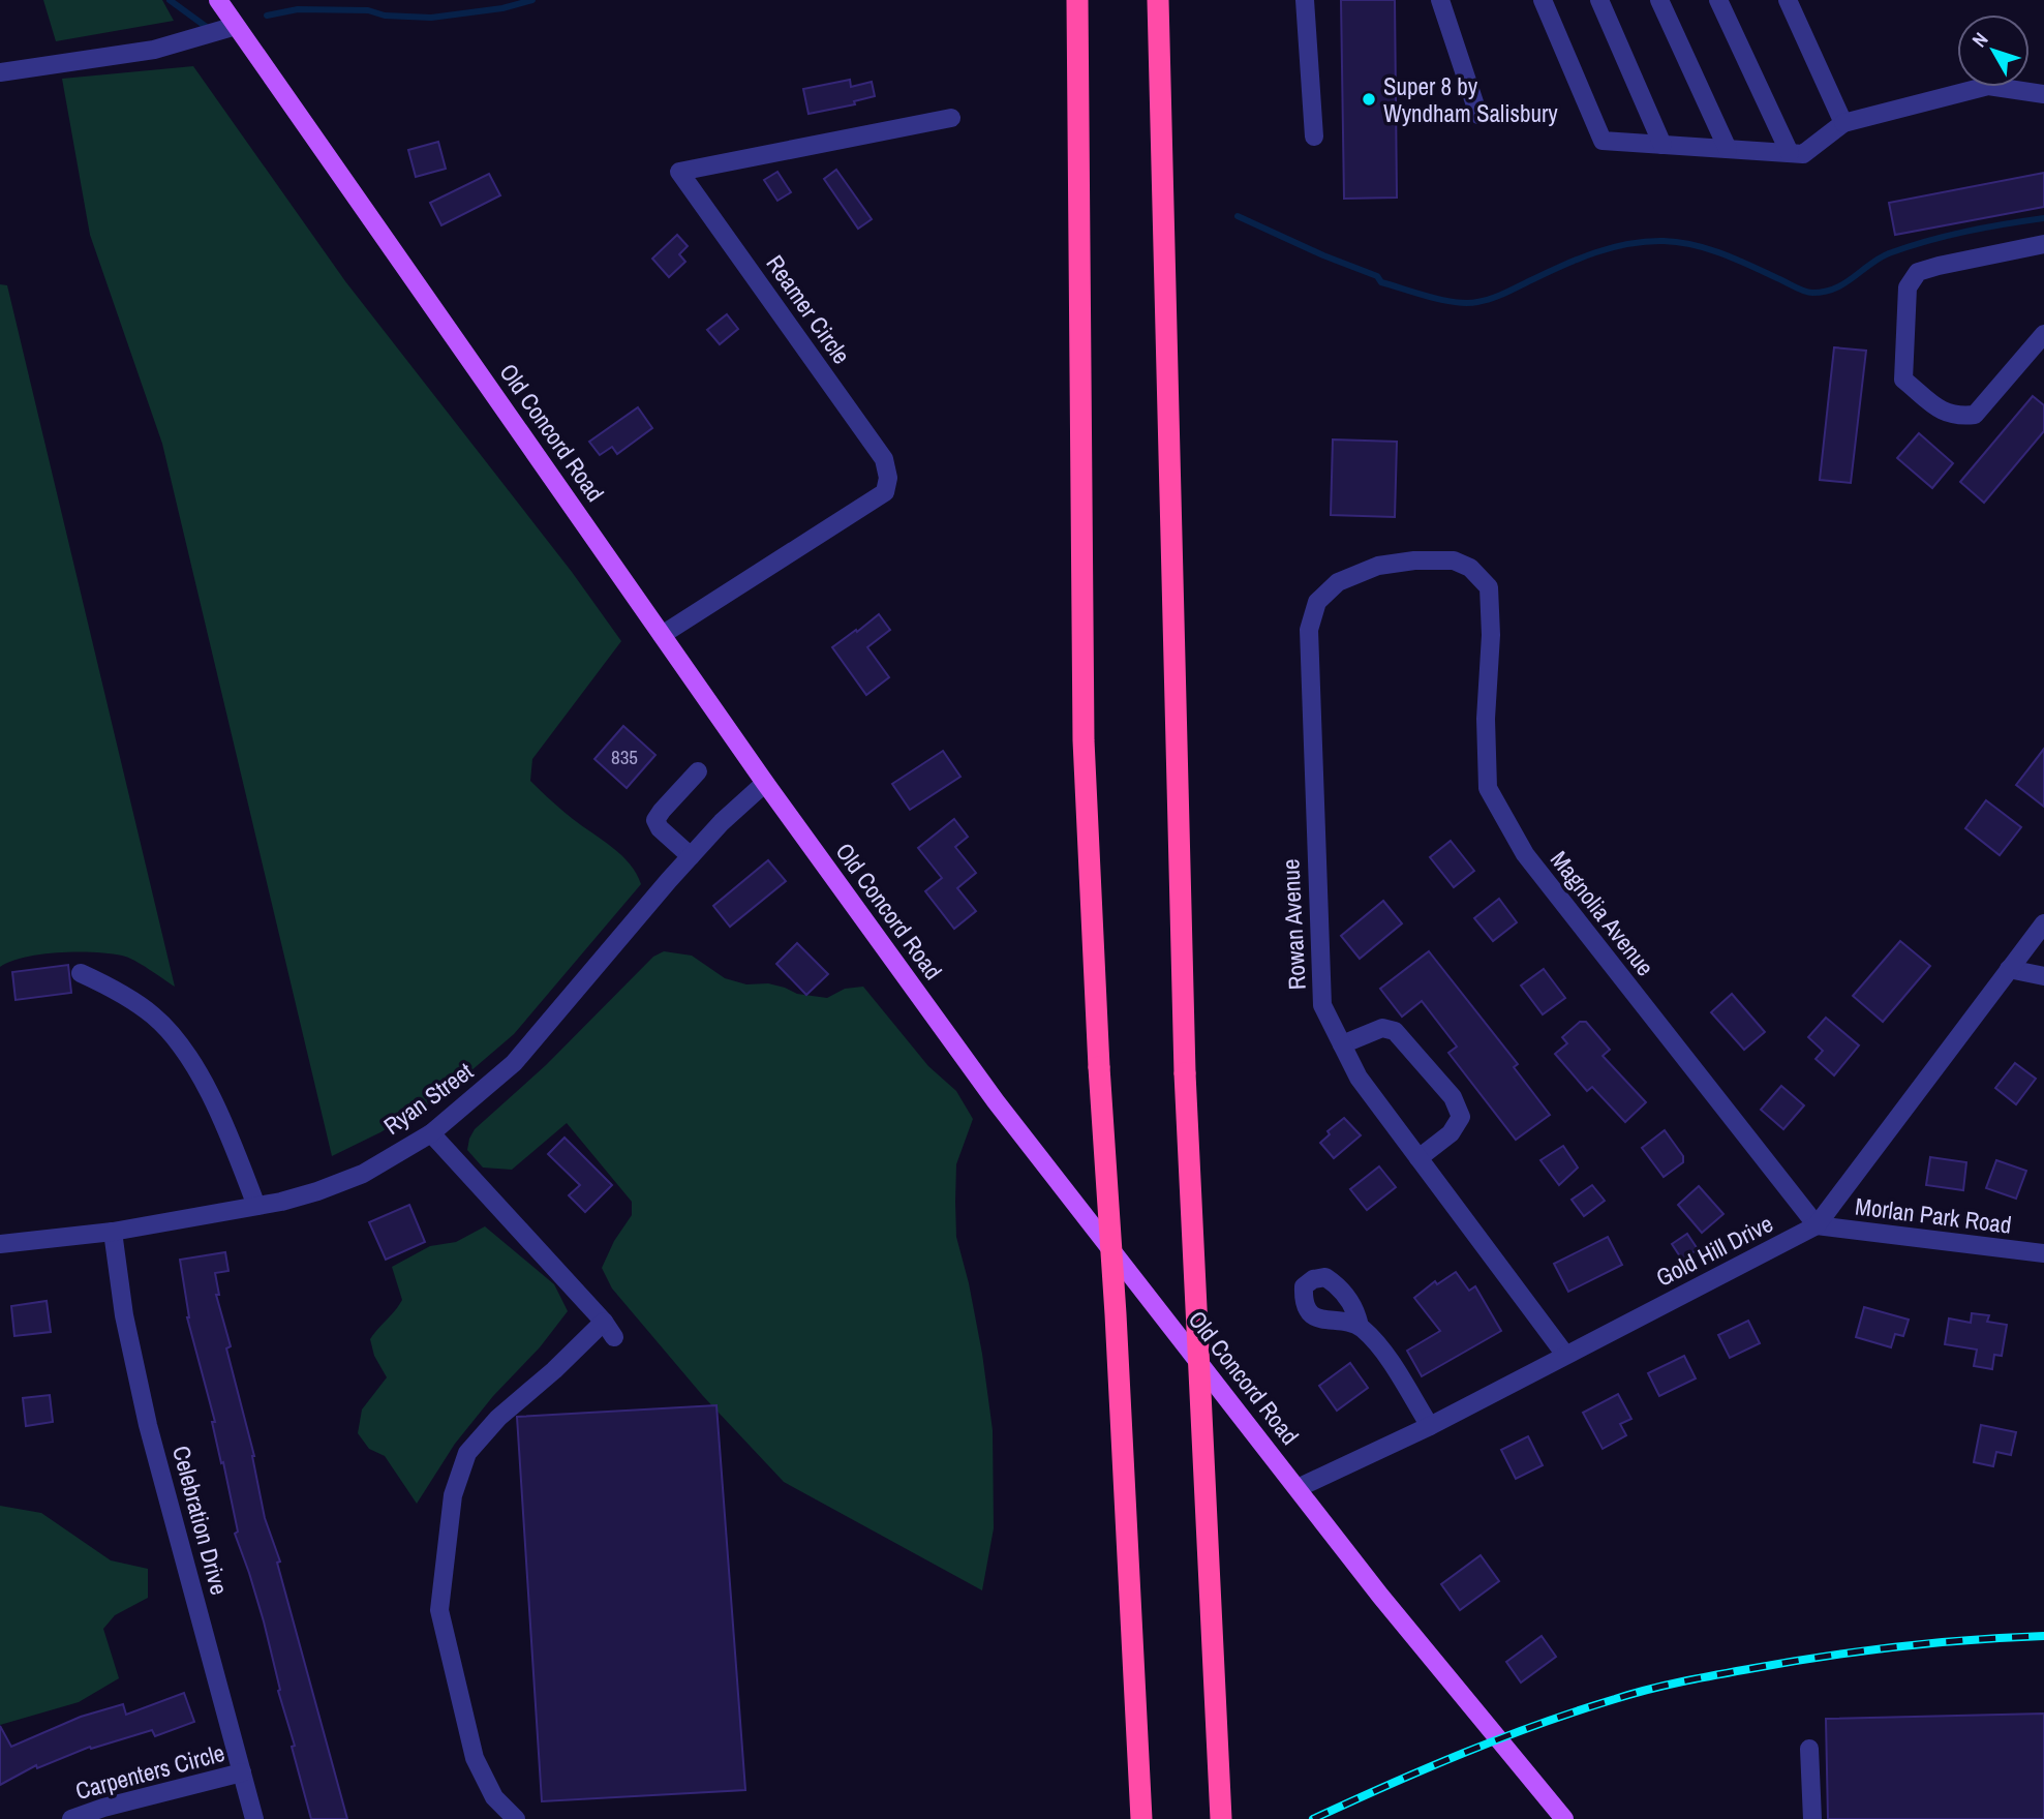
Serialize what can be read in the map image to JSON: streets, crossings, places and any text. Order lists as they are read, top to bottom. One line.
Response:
{"streets":{"main road":["Old Concord Road"],"street":["Reamer Circle","Magnolia Avenue","Rowan Avenue","Ryan Street","Morlan Park Road","Gold Hill Drive","Celebration Drive","Carpenters Circle"]},"crossings":[["Reamer Circle","Old Concord Road"],["Old Concord Road","Ryan Street"],["Old Concord Road","Gold Hill Drive"],["Magnolia Avenue","Rowan Avenue"],["Magnolia Avenue","Morlan Park Road"],["Magnolia Avenue","Gold Hill Drive"],["Rowan Avenue","Gold Hill Drive"],["Ryan Street","Celebration Drive"],["Morlan Park Road","Gold Hill Drive"],["Celebration Drive","Carpenters Circle"]],"places":["Super 8 by Wyndham Salisbury"],"house_numbers":["835"],"north":"top left"}
